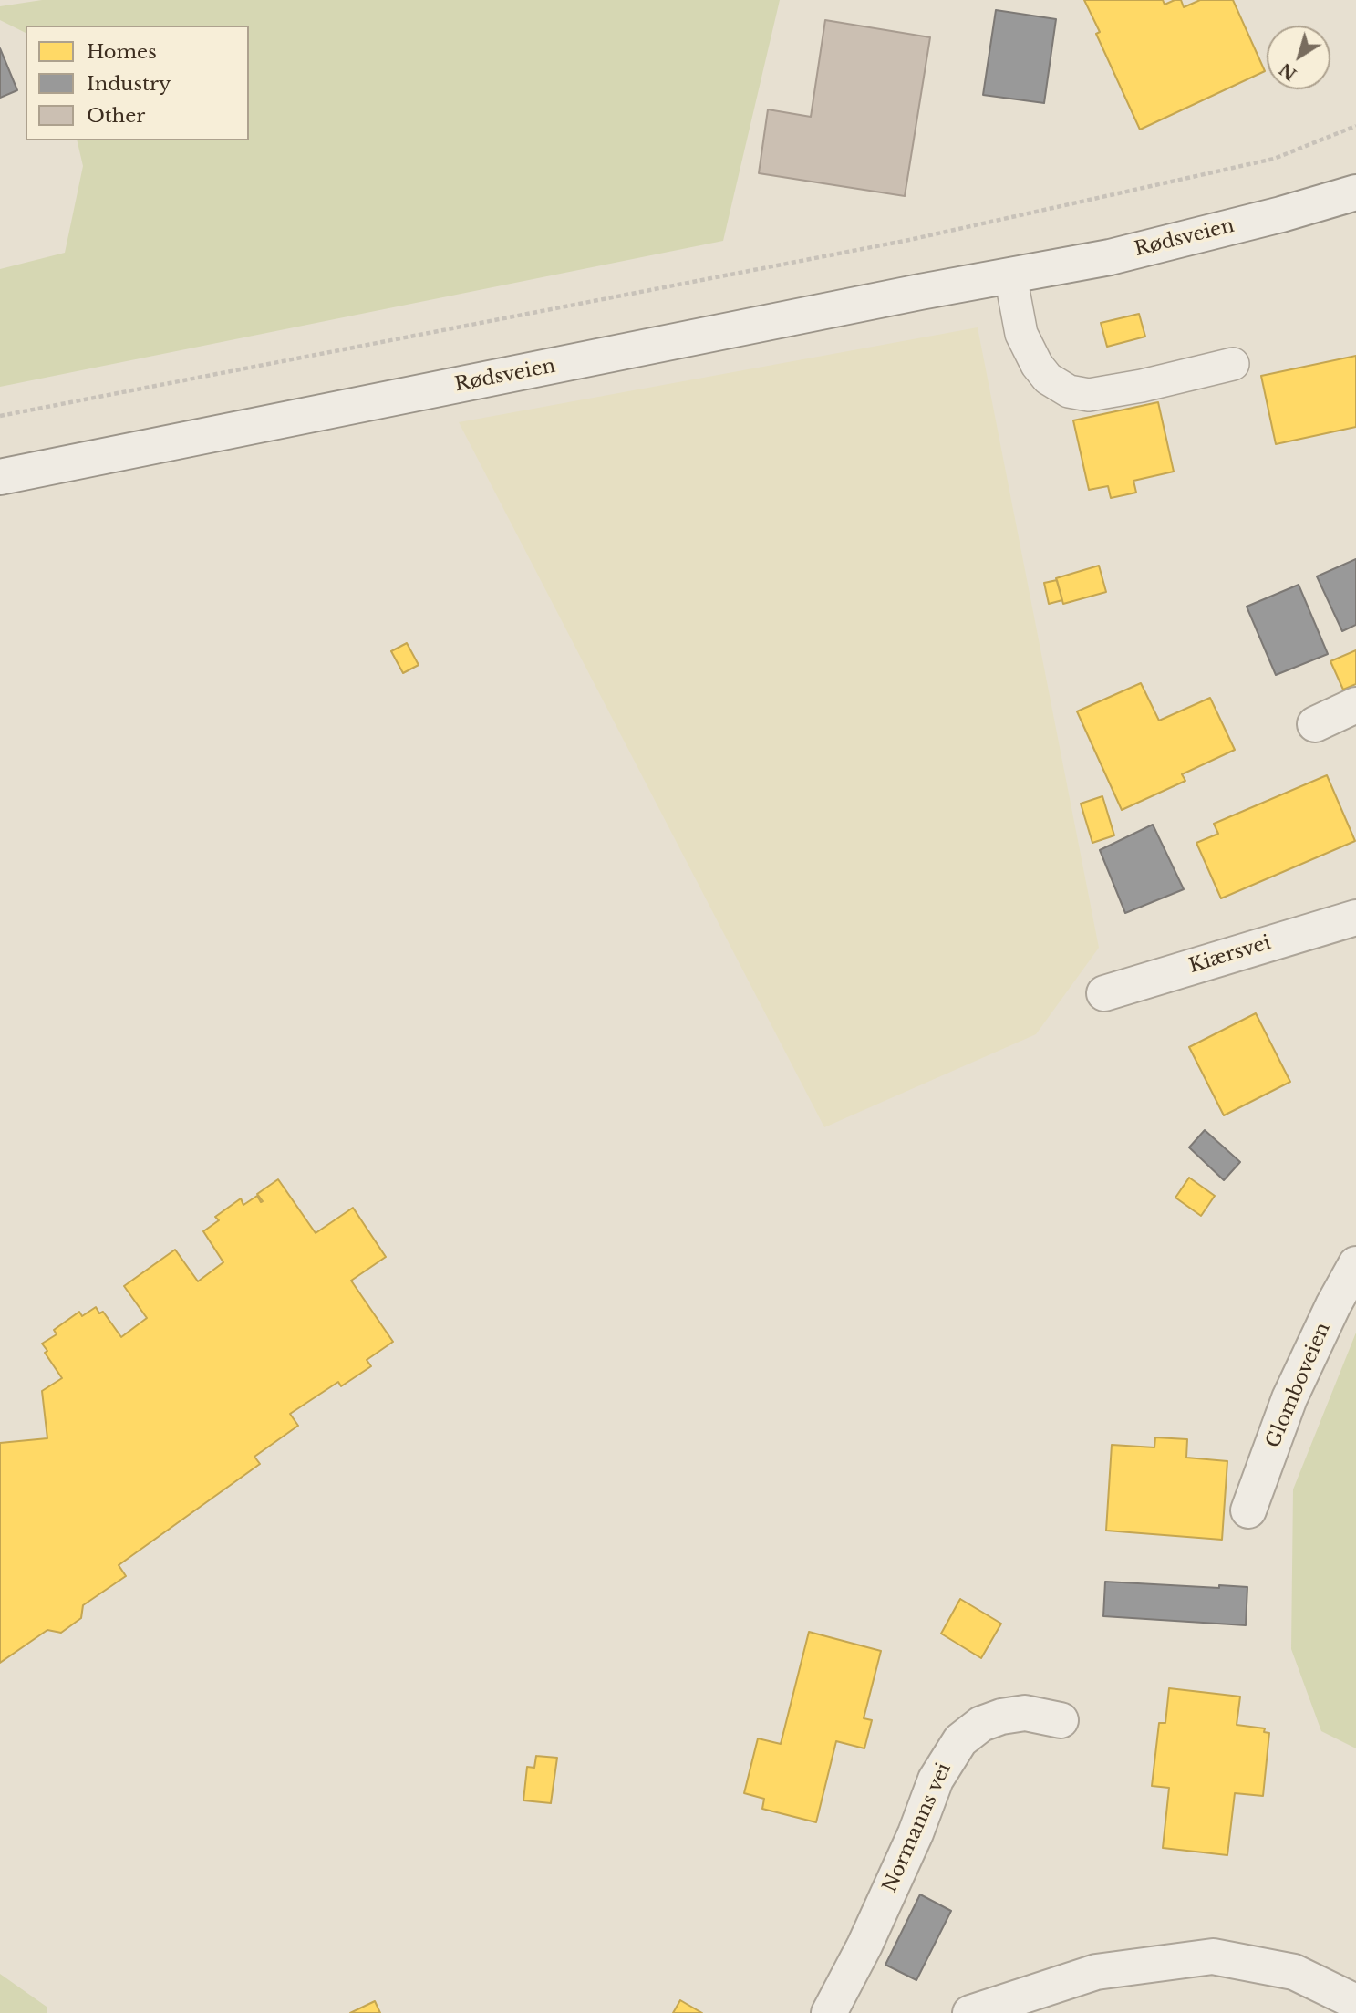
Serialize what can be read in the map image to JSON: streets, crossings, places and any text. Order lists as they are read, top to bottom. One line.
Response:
{"streets":{"street":["Rødsveien","Kiærsvei","Glomboveien","Normanns vei"]},"legend":["Homes","Industry","Other"],"north":"bottom left"}
